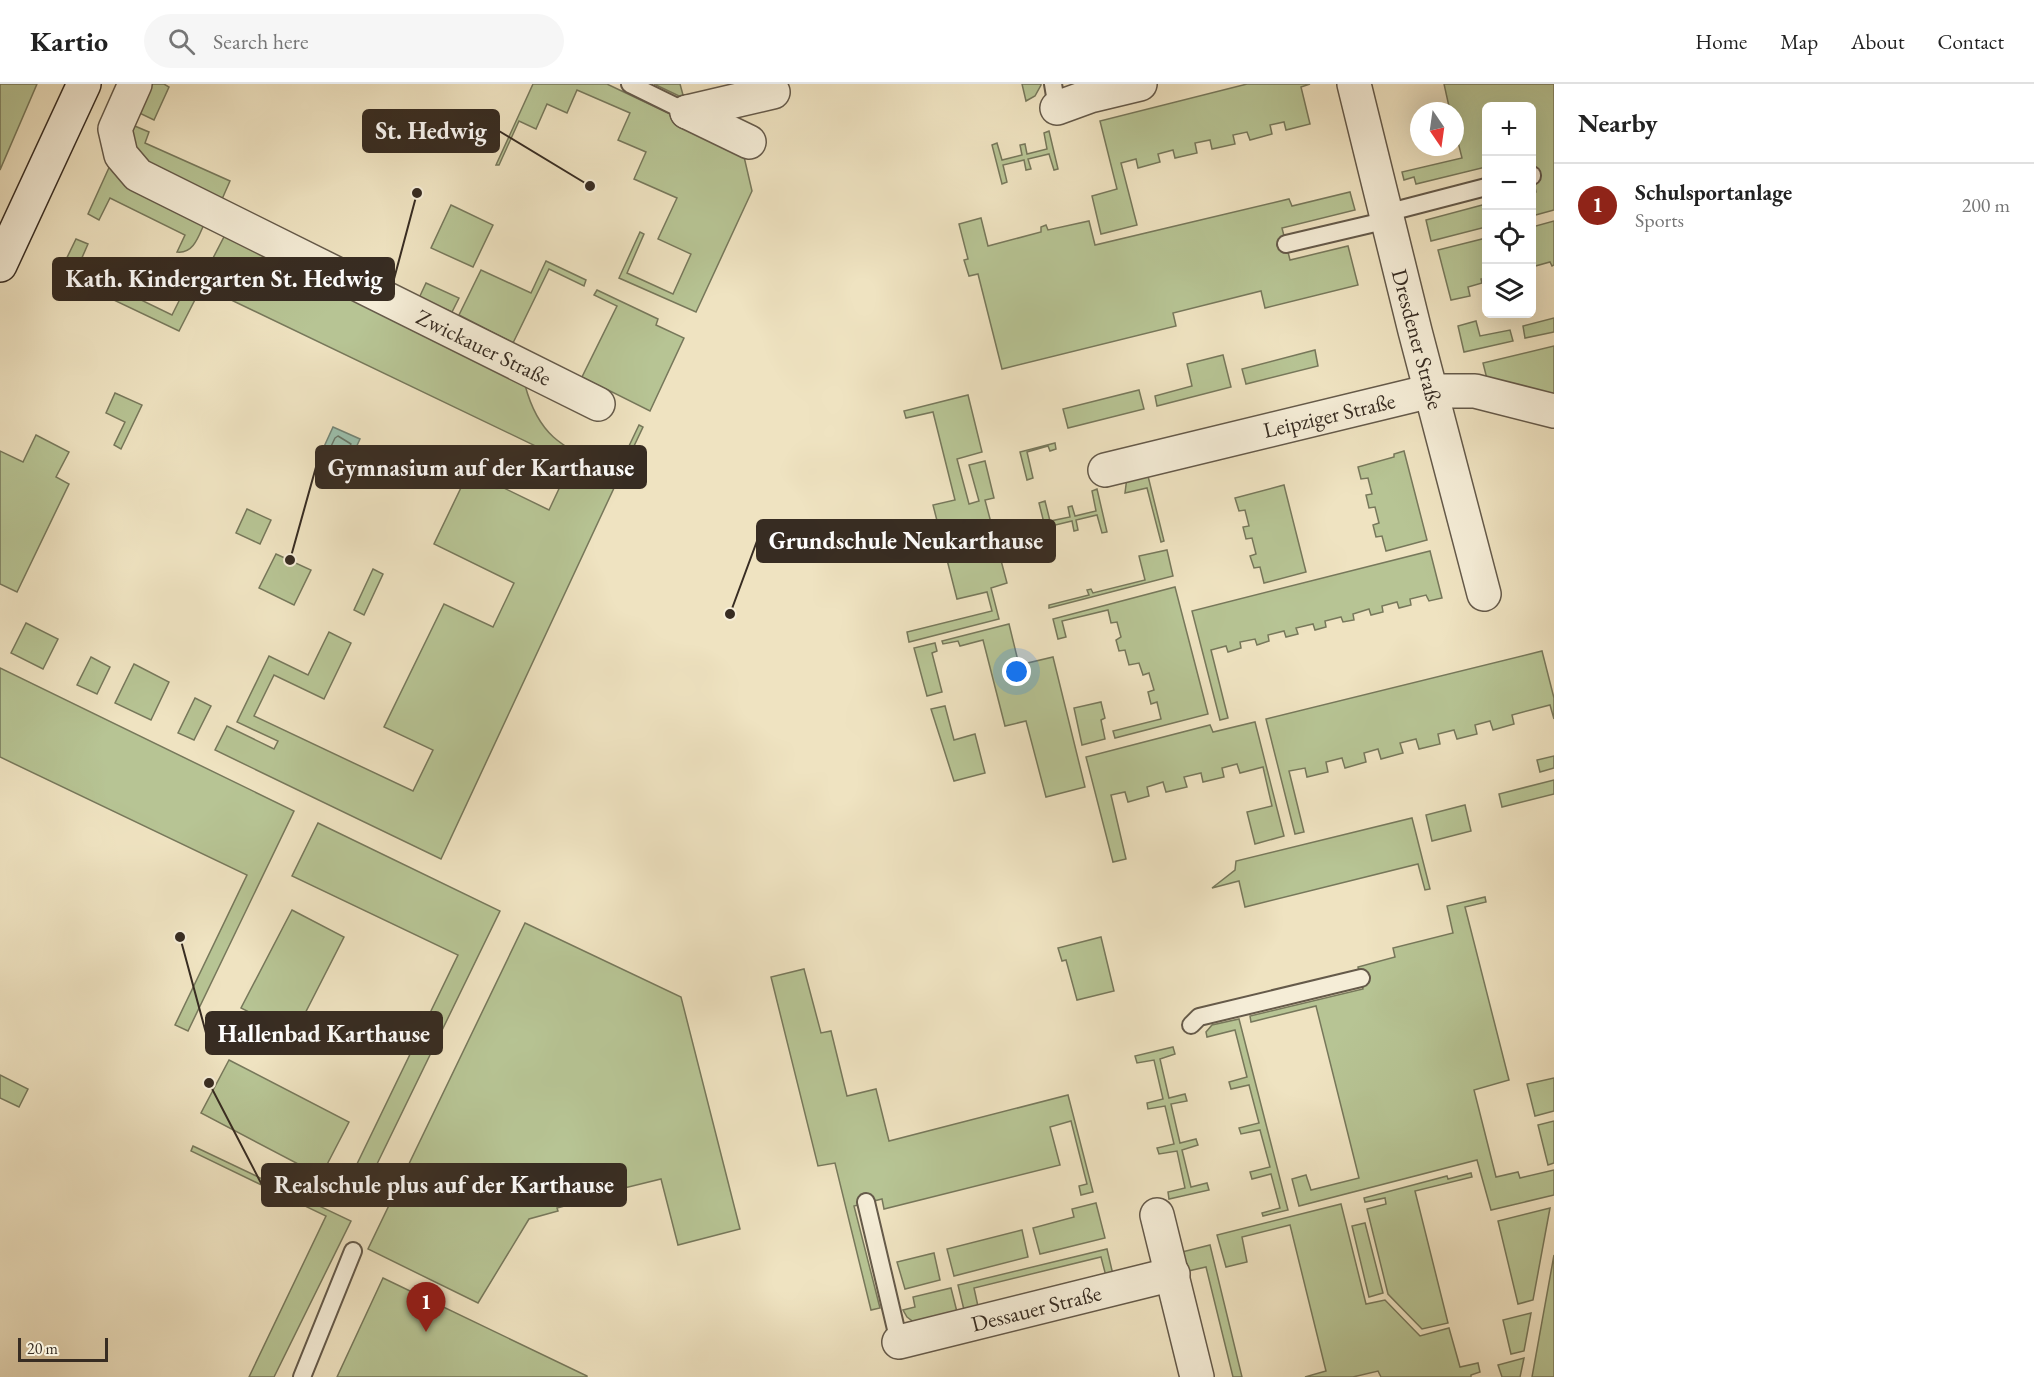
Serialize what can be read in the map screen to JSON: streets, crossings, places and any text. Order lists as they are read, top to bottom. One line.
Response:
{"streets":{"street":["Dresdener Straße","Zwickauer Straße","Leipziger Straße","Dessauer Straße"]},"crossings":[["Dresdener Straße","Leipziger Straße"]],"places":["St. Hedwig","Kath. Kindergarten St. Hedwig","Gymnasium auf der Karthause","Grundschule Neukarthause","Hallenbad Karthause","Realschule plus auf der Karthause"],"scale_bar":"20 m","north":"bottom","page":{"header":"Kartio","search":"Search here","nav":["Home","Map","About","Contact"],"heading":"Nearby","map_buttons":["+","−"],"list":[{"mark":"1","name":"Schulsportanlage","note":"Sports","value":"200 m"}],"pins":"1","scale":"20 m"}}
